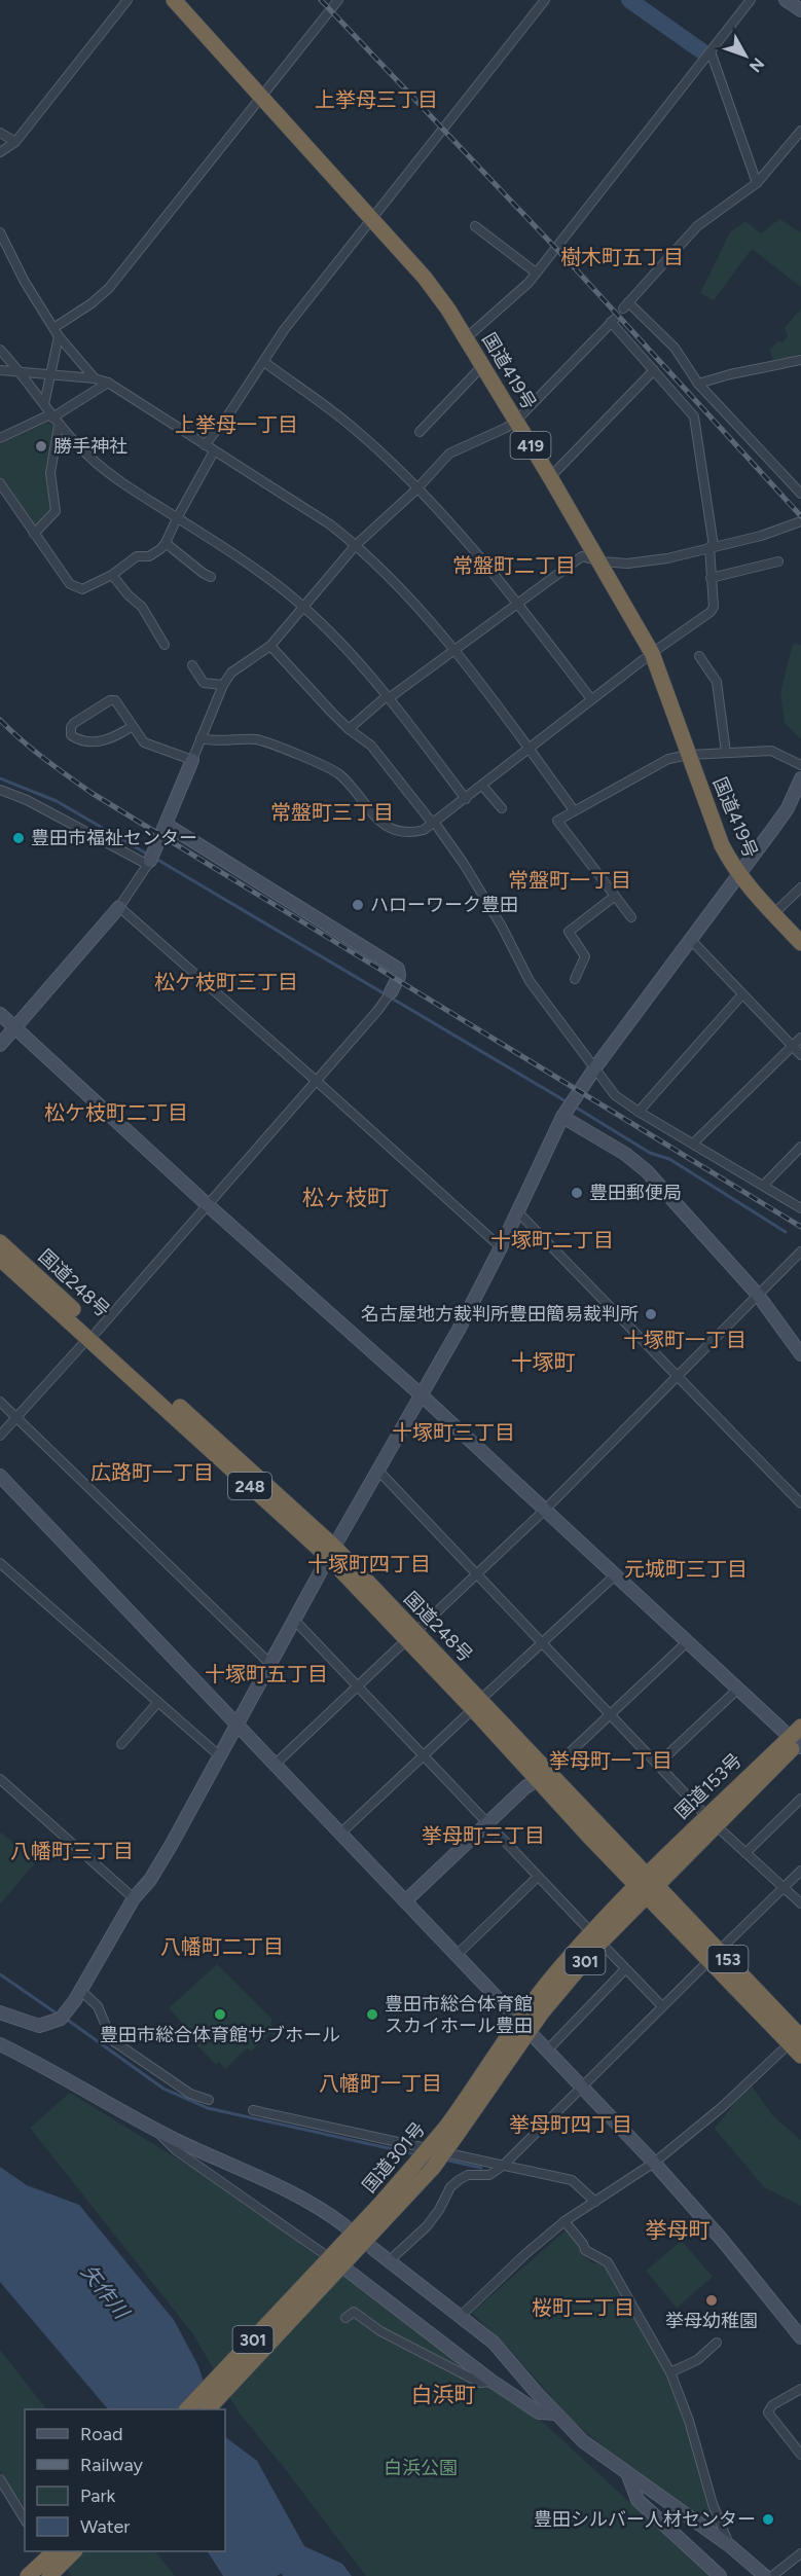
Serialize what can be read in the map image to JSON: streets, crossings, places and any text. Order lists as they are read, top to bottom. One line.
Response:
{"streets":{"highway":["国道419号","419","国道248号","248","国道153号","153","301","国道301号"]},"crossings":[["国道248号","国道153号"],["国道248号","153"],["国道248号","国道301号"],["国道153号","153"],["国道153号","国道301号"],["153","国道301号"]],"districts":["上挙母三丁目","樹木町五丁目","上挙母一丁目","常盤町二丁目","常盤町三丁目","常盤町一丁目","松ケ枝町三丁目","松ケ枝町二丁目","松ヶ枝町","十塚町二丁目","十塚町一丁目","十塚町","十塚町三丁目","広路町一丁目","十塚町四丁目","元城町三丁目","十塚町五丁目","挙母町一丁目","挙母町三丁目","八幡町三丁目","八幡町二丁目","八幡町一丁目","挙母町四丁目","挙母町","桜町二丁目","白浜町"],"water":["矢作川"],"parks":["白浜公園"],"places":["勝手神社","豊田市福祉センター","ハローワーク豊田","豊田郵便局","名古屋地方裁判所豊田簡易裁判所","豊田市総合体育館サブホール","豊田市総合体育館 スカイホール豊田","挙母幼稚園","豊田シルバー人材センター"],"legend":["Road","Railway","Park","Water"],"north":"bottom right"}
